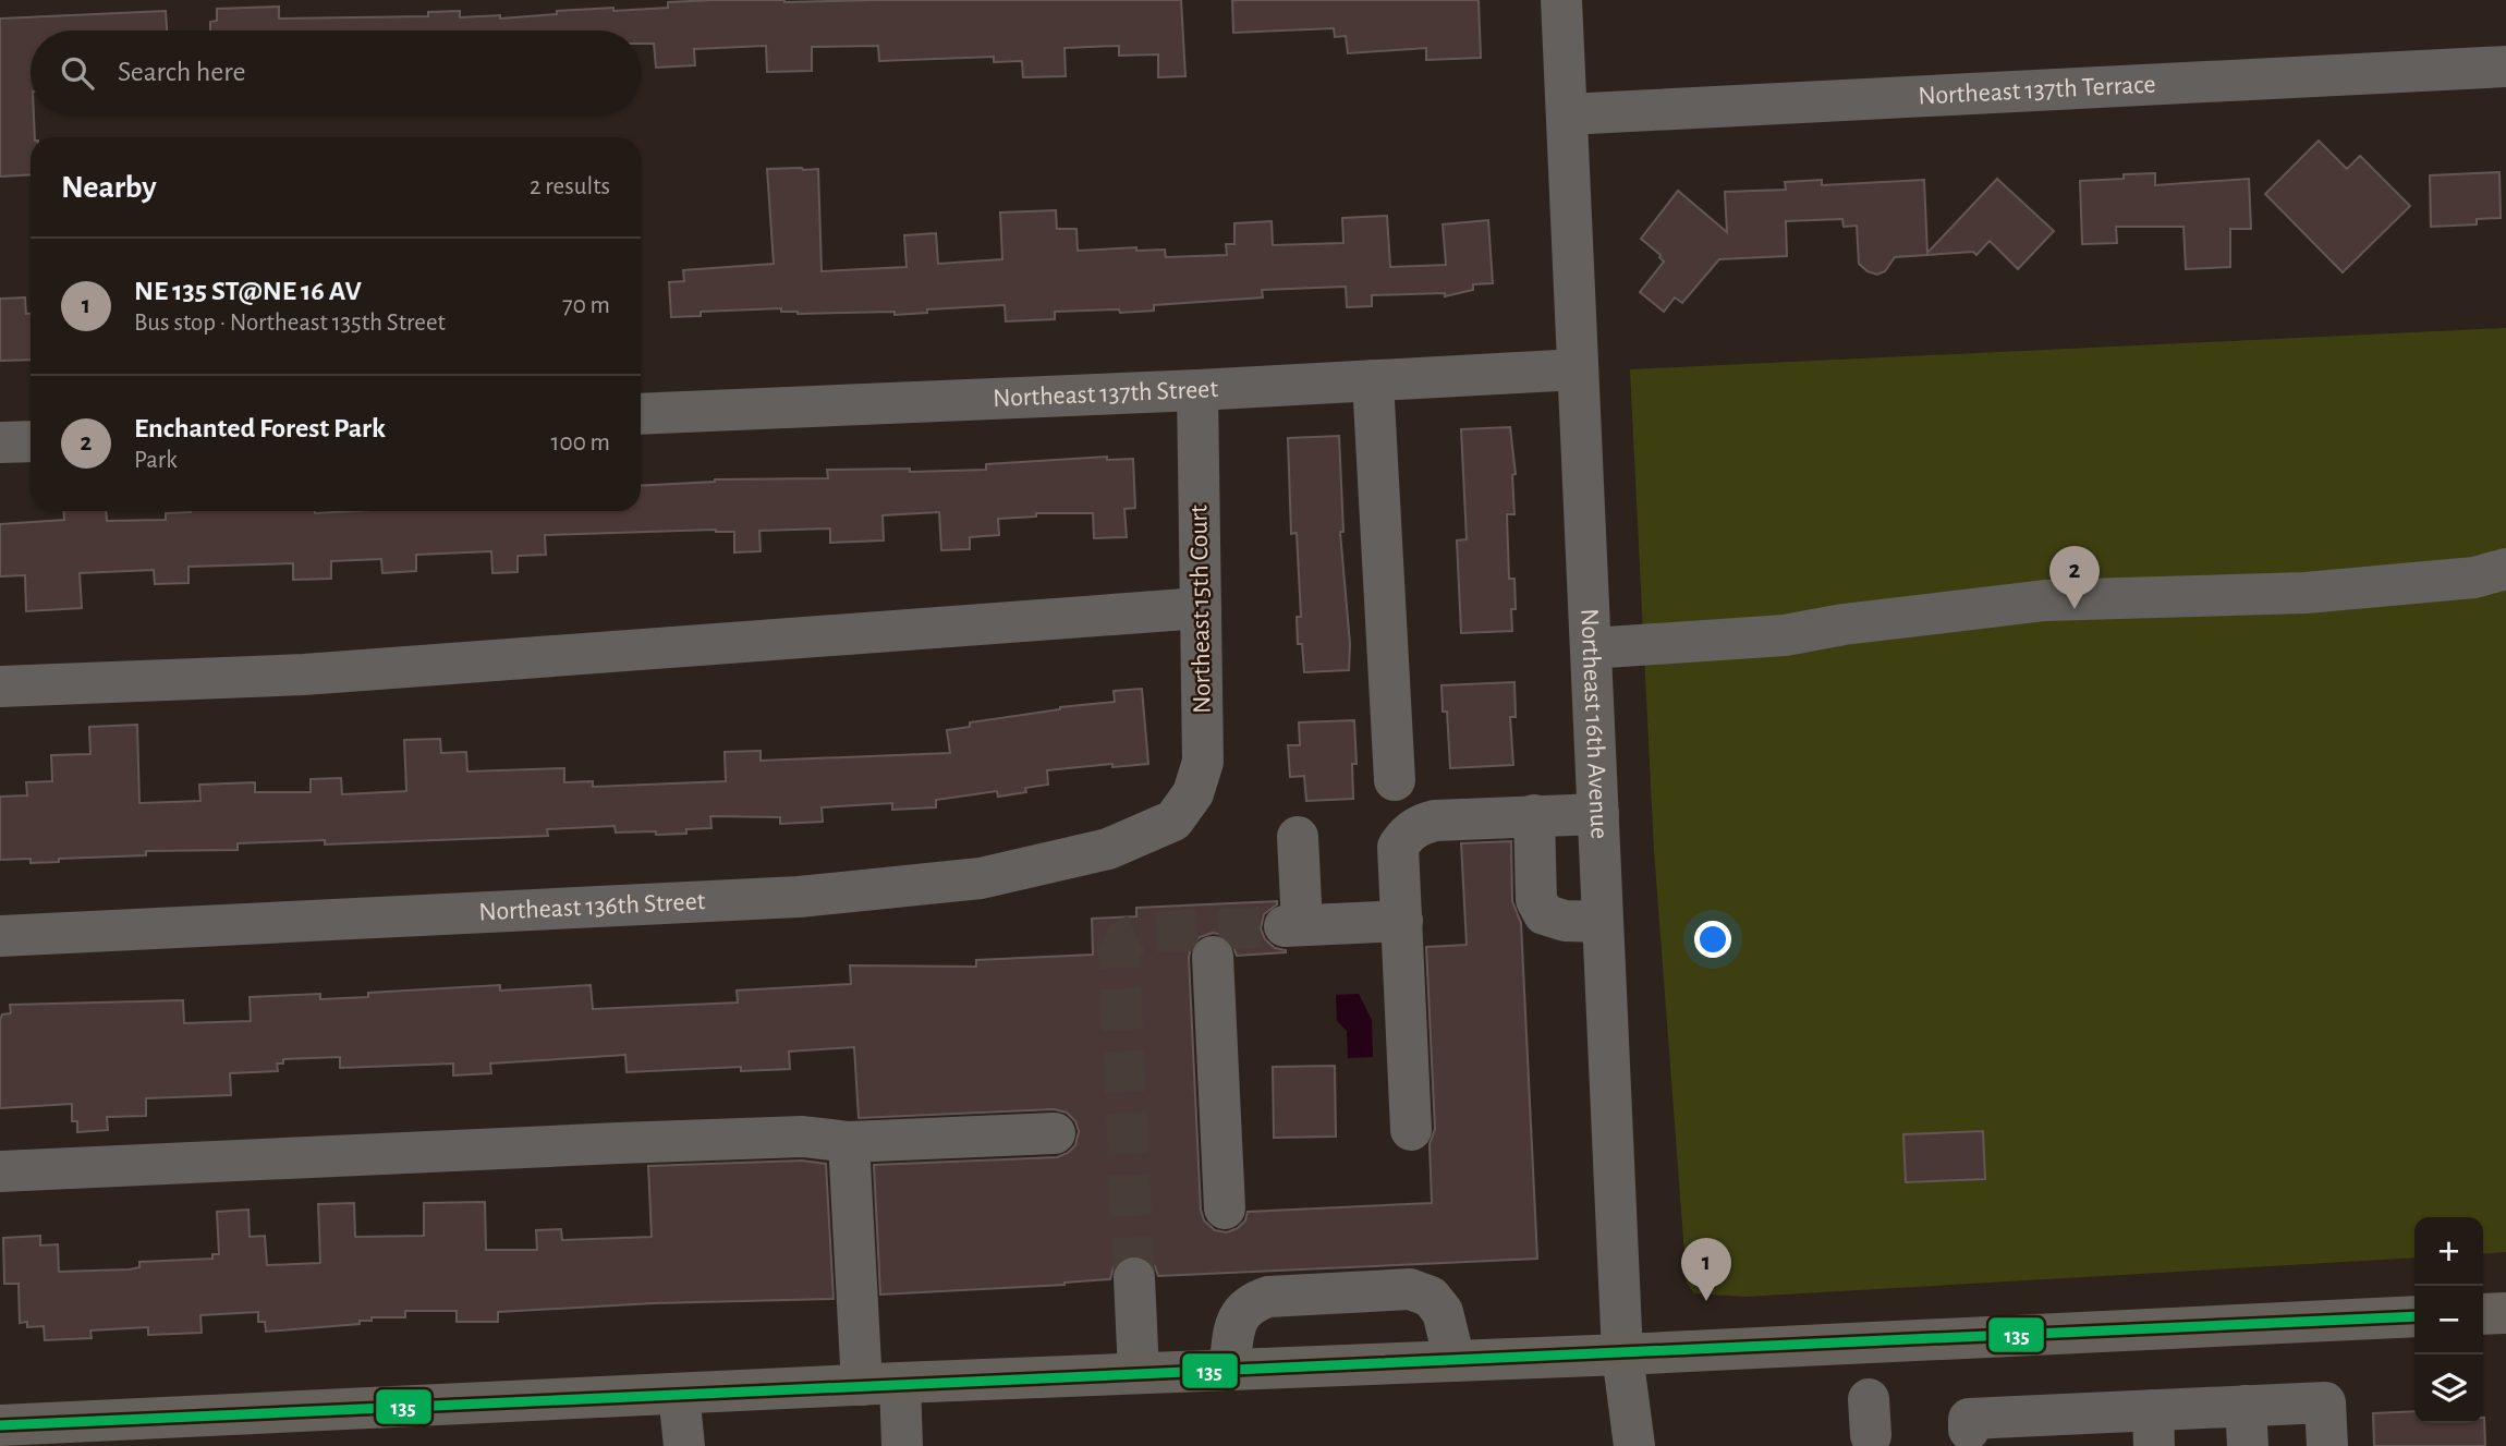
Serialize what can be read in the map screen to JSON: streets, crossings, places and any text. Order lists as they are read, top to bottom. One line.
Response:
{"streets":{"street":["Northeast 137th Terrace","Northeast 137th Street","Northeast 15th Court","Northeast 16th Avenue","Northeast 136th Street"]},"crossings":[["Northeast 137th Terrace","Northeast 16th Avenue"],["Northeast 137th Street","Northeast 15th Court"],["Northeast 137th Street","Northeast 16th Avenue"],["Northeast 15th Court","Northeast 136th Street"]],"lines":["transit line 135"],"page":{"search":"Search here","heading":["Nearby","2 results"],"list":[{"mark":"1","name":"NE 135 ST@NE 16 AV","note":"Bus stop · Northeast 135th Street","value":"70 m"},{"mark":"2","name":"Enchanted Forest Park","note":"Park","value":"100 m"}],"pins":["2","1"],"map_buttons":["+","−"]}}
